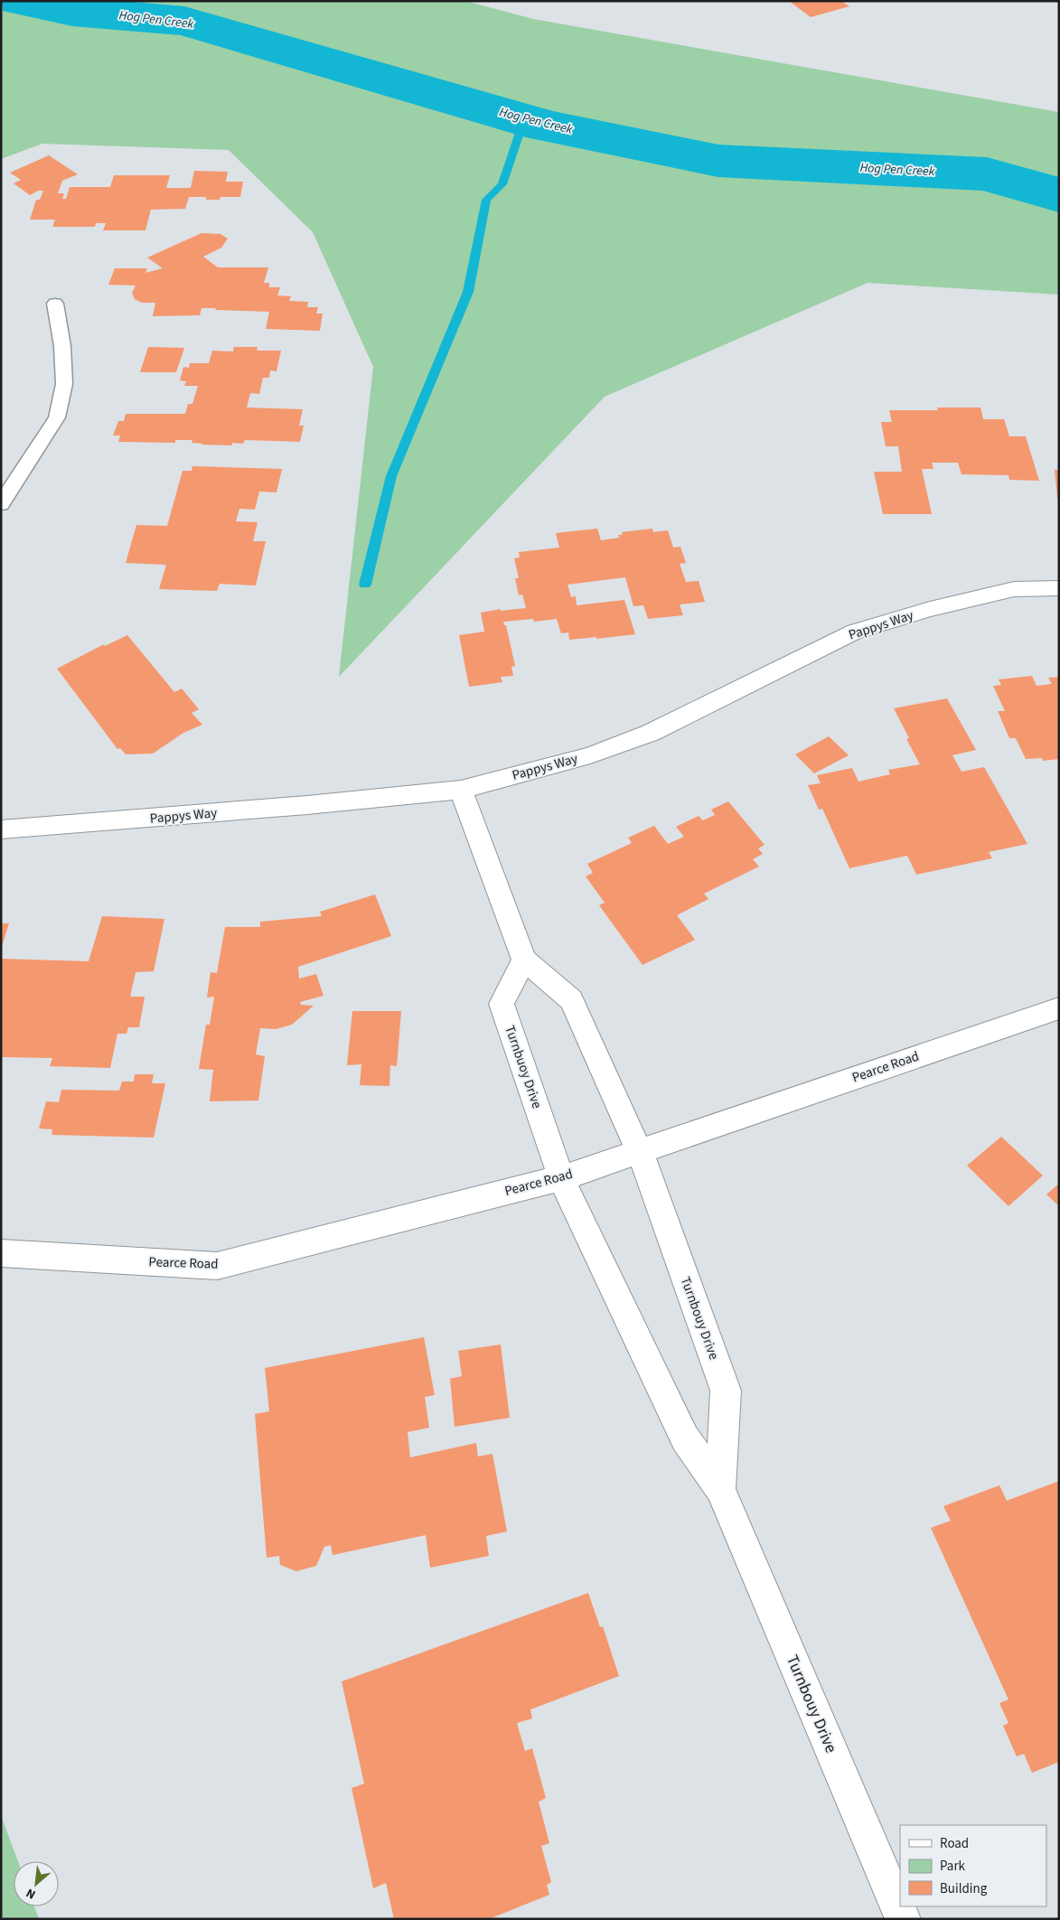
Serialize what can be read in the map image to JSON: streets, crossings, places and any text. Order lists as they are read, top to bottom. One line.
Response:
{"streets":{"street":["Pappys Way","Turnbuoy Drive","Pearce Road","Turnbouy Drive"]},"crossings":[["Turnbuoy Drive","Pearce Road"],["Turnbuoy Drive","Turnbouy Drive"],["Pearce Road","Turnbouy Drive"]],"water":["Hog Pen Creek"],"legend":["Road","Park","Building"],"north":"bottom left"}
